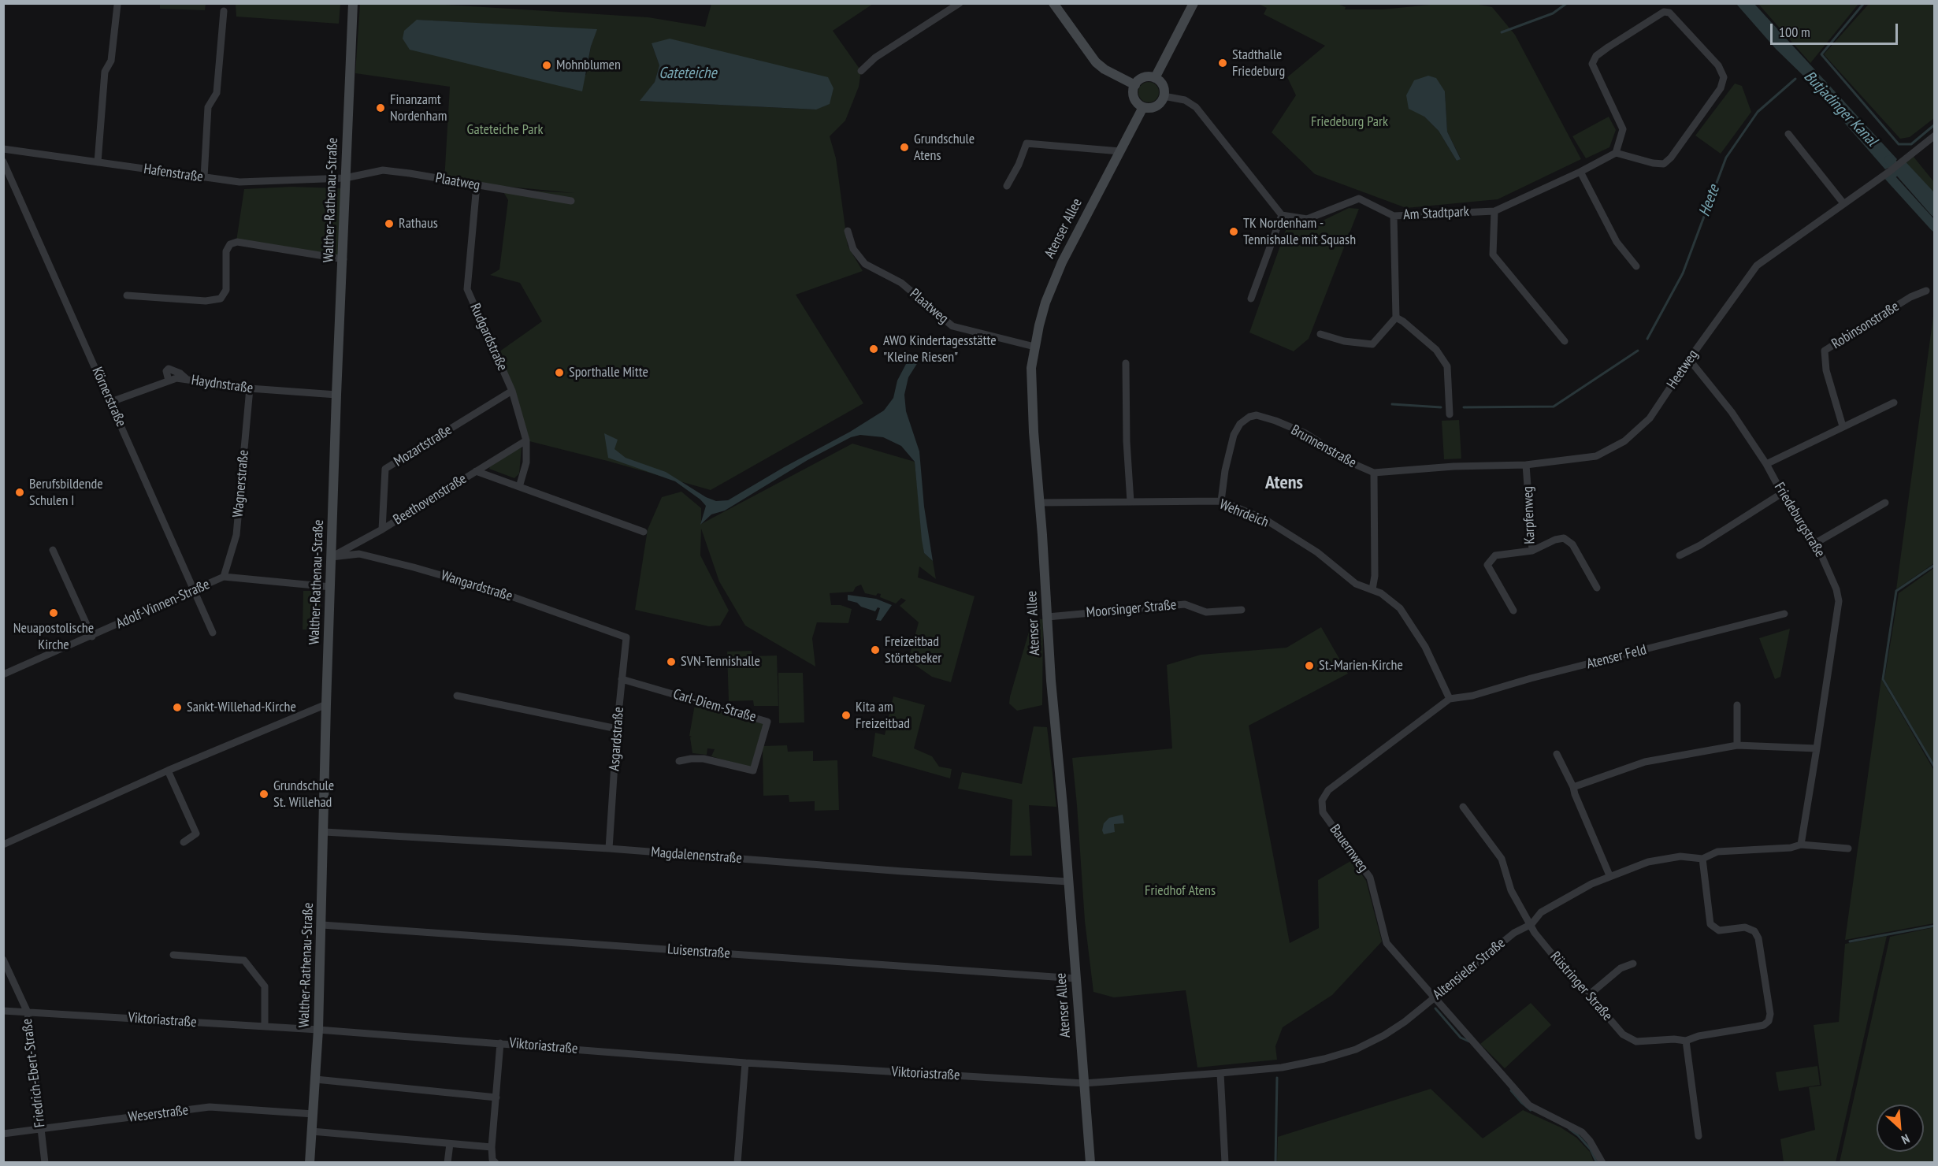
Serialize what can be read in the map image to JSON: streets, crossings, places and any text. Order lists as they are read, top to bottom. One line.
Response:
{"streets":{"street":["Hafenstraße","Plaatweg","Walther-Rathenau-Straße","Am Stadtpark","Atenser Allee","Robinsonstraße","Rudgardstraße","Heetweg","Haydnstraße","Körnerstraße","Mozartstraße","Brunnenstraße","Wagnerstraße","Beethovenstraße","Wehrdeich","Karpfenweg","Friedeburgstraße","Wangardstraße","Adolf-Vinnen-Straße","Moorsinger Straße","Atenser Feld","Carl-Diem-Straße","Asgardstraße","Bauernweg","Magdalenenstraße","Luisenstraße","Altensieler Straße","Rüstringer Straße","Viktoriastraße","Friedrich-Ebert-Straße","Weserstraße"]},"crossings":[["Hafenstraße","Plaatweg"],["Hafenstraße","Walther-Rathenau-Straße"],["Plaatweg","Walther-Rathenau-Straße"],["Plaatweg","Atenser Allee"],["Plaatweg","Rudgardstraße"],["Walther-Rathenau-Straße","Haydnstraße"],["Walther-Rathenau-Straße","Beethovenstraße"],["Walther-Rathenau-Straße","Wangardstraße"],["Walther-Rathenau-Straße","Adolf-Vinnen-Straße"],["Walther-Rathenau-Straße","Magdalenenstraße"],["Walther-Rathenau-Straße","Luisenstraße"],["Walther-Rathenau-Straße","Viktoriastraße"],["Walther-Rathenau-Straße","Weserstraße"],["Atenser Allee","Wehrdeich"],["Atenser Allee","Moorsinger Straße"],["Atenser Allee","Magdalenenstraße"],["Atenser Allee","Luisenstraße"],["Atenser Allee","Altensieler Straße"],["Atenser Allee","Viktoriastraße"],["Rudgardstraße","Mozartstraße"],["Rudgardstraße","Beethovenstraße"],["Heetweg","Brunnenstraße"],["Heetweg","Karpfenweg"],["Heetweg","Friedeburgstraße"],["Haydnstraße","Körnerstraße"],["Haydnstraße","Wagnerstraße"],["Körnerstraße","Adolf-Vinnen-Straße"],["Mozartstraße","Beethovenstraße"],["Brunnenstraße","Wehrdeich"],["Wagnerstraße","Adolf-Vinnen-Straße"],["Beethovenstraße","Wangardstraße"],["Friedeburgstraße","Altensieler Straße"],["Wangardstraße","Asgardstraße"],["Atenser Feld","Bauernweg"],["Carl-Diem-Straße","Asgardstraße"],["Asgardstraße","Magdalenenstraße"],["Bauernweg","Altensieler Straße"],["Altensieler Straße","Rüstringer Straße"],["Altensieler Straße","Viktoriastraße"],["Viktoriastraße","Friedrich-Ebert-Straße"],["Friedrich-Ebert-Straße","Weserstraße"]],"districts":["Atens"],"water":["Gateteiche","Butjadinger Kanal","Heete"],"parks":["Friedeburg Park","Gateteiche Park","Friedhof Atens"],"places":["Stadthalle Friedeburg","Mohnblumen","Finanzamt Nordenham","Grundschule Atens","Rathaus","TK Nordenham - Tennishalle mit Squash","AWO Kindertagesstätte \"Kleine Riesen\"","Sporthalle Mitte","Berufsbildende Schulen I","Neuapostolische Kirche","Freizeitbad Störtebeker","SVN-Tennishalle","St.-Marien-Kirche","Sankt-Willehad-Kirche","Kita am Freizeitbad","Grundschule St. Willehad"],"scale_bar":"100 m","north":"bottom right"}
